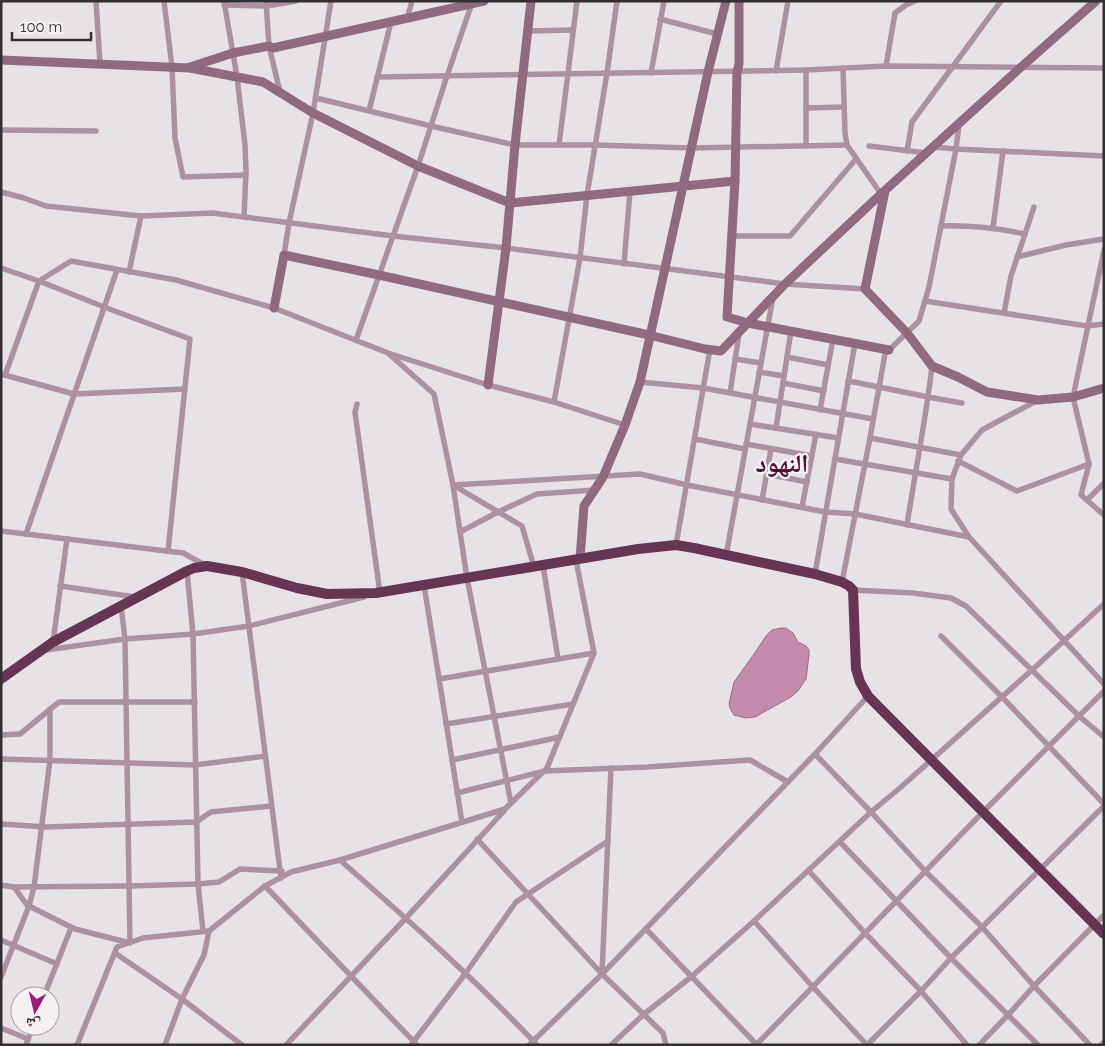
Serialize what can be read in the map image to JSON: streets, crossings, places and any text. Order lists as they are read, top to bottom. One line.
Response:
{"districts":["النهود"],"scale_bar":"100 m","north":"bottom"}
